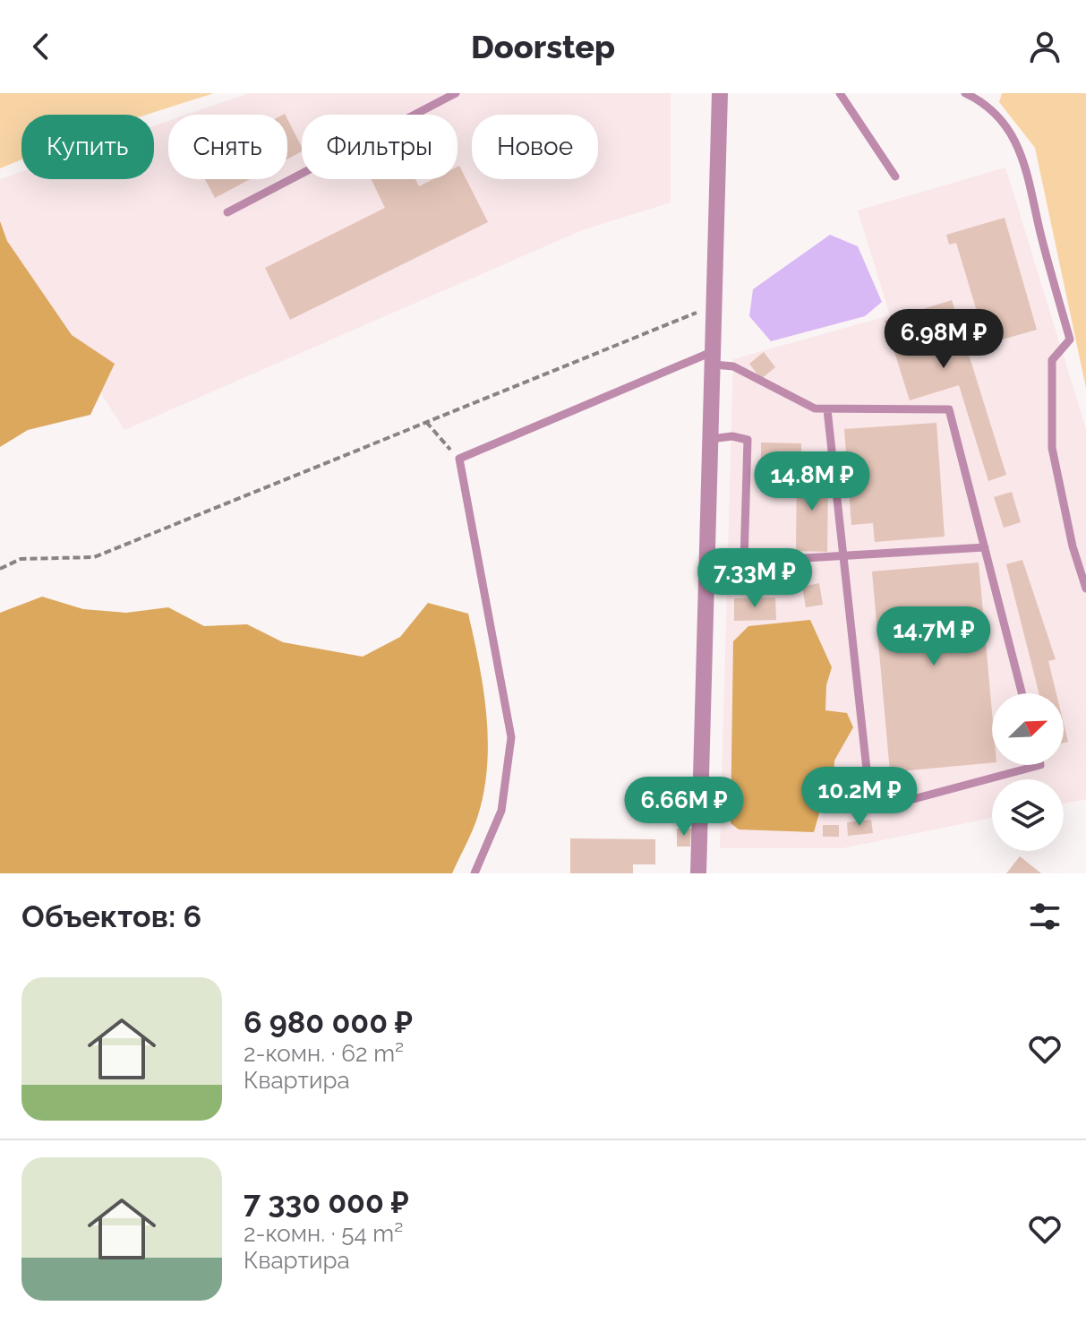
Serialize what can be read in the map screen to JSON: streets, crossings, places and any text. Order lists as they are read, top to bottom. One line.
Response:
{"north":"top right","page":{"header":"Doorstep","chip":["Купить","Снять","Фильтры","Новое"],"price":["6.98M ₽","14.8M ₽","7.33M ₽","14.7M ₽","10.2M ₽","6.66M ₽"],"heading":"Объектов: 6","list":[{"name":"6 980 000 ₽","note":"2-комн. · 62 m² · Квартира"},{"name":"7 330 000 ₽","note":"2-комн. · 54 m² · Квартира"}]}}
